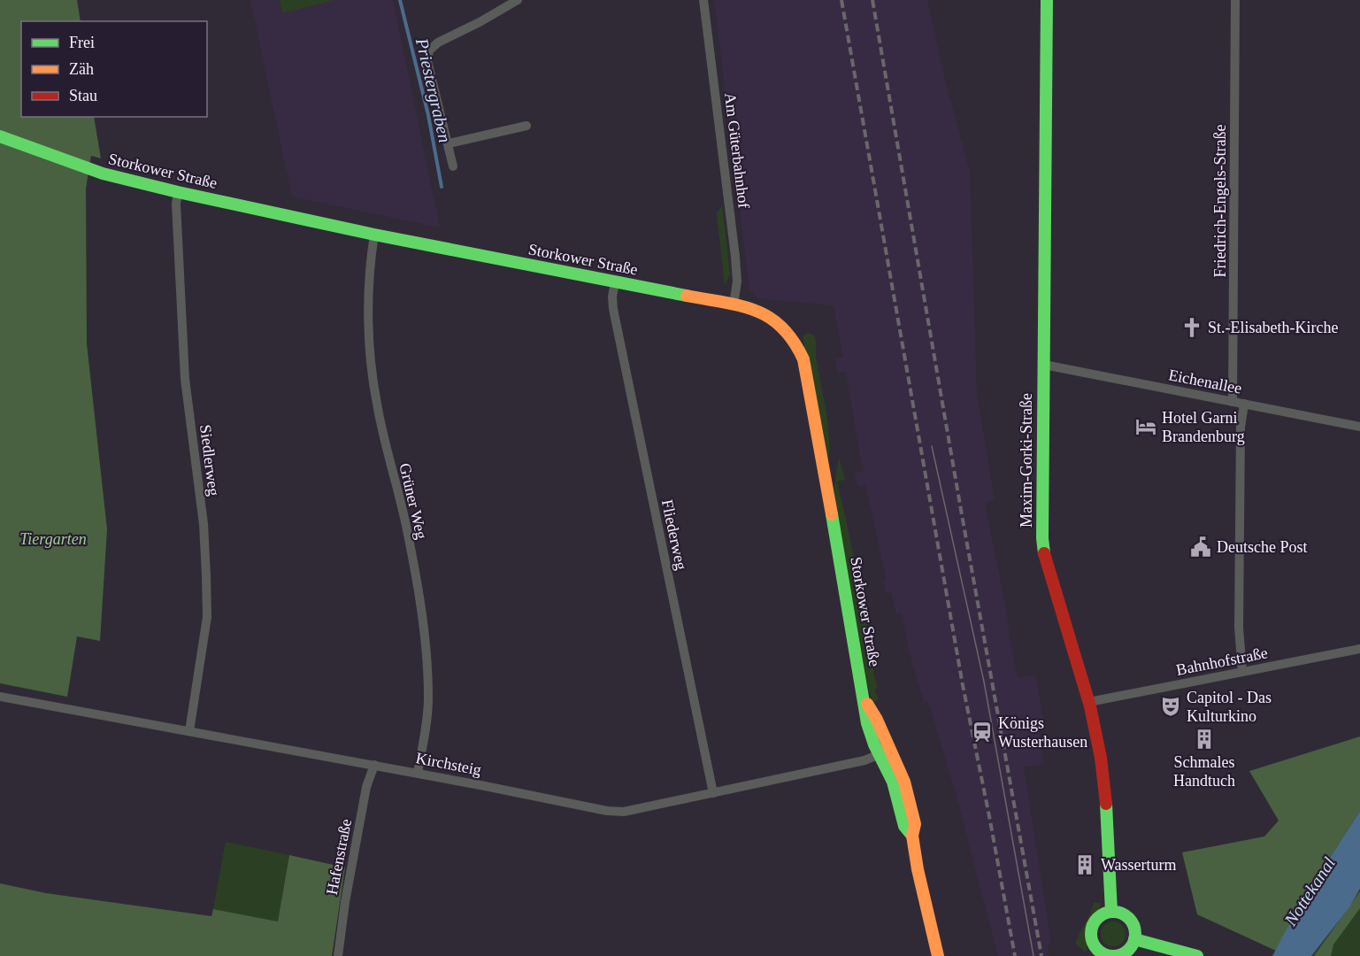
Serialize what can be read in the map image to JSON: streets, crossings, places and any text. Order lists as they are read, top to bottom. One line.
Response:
{"streets":{"main road":["Storkower Straße","Maxim-Gorki-Straße"],"street":["Am Güterbahnhof","Friedrich-Engels-Straße","Eichenallee","Siedlerweg","Grüner Weg","Fliederweg","Bahnhofstraße","Kirchsteig","Hafenstraße"]},"crossings":[["Am Güterbahnhof","Storkower Straße"],["Storkower Straße","Siedlerweg"],["Storkower Straße","Grüner Weg"],["Storkower Straße","Fliederweg"],["Storkower Straße","Kirchsteig"],["Friedrich-Engels-Straße","Eichenallee"],["Eichenallee","Maxim-Gorki-Straße"],["Siedlerweg","Kirchsteig"],["Maxim-Gorki-Straße","Bahnhofstraße"],["Grüner Weg","Kirchsteig"],["Fliederweg","Kirchsteig"],["Kirchsteig","Hafenstraße"]],"water":["Priestergraben","Nottekanal"],"parks":["Tiergarten"],"places":{"church":["St.-Elisabeth-Kirche"],"hotel":["Hotel Garni Brandenburg"],"public building":["Deutsche Post"],"theatre":["Capitol - Das Kulturkino"],"station":["Königs Wusterhausen"],"building":["Schmales Handtuch","Wasserturm"]},"legend":["Frei","Zäh","Stau"]}
